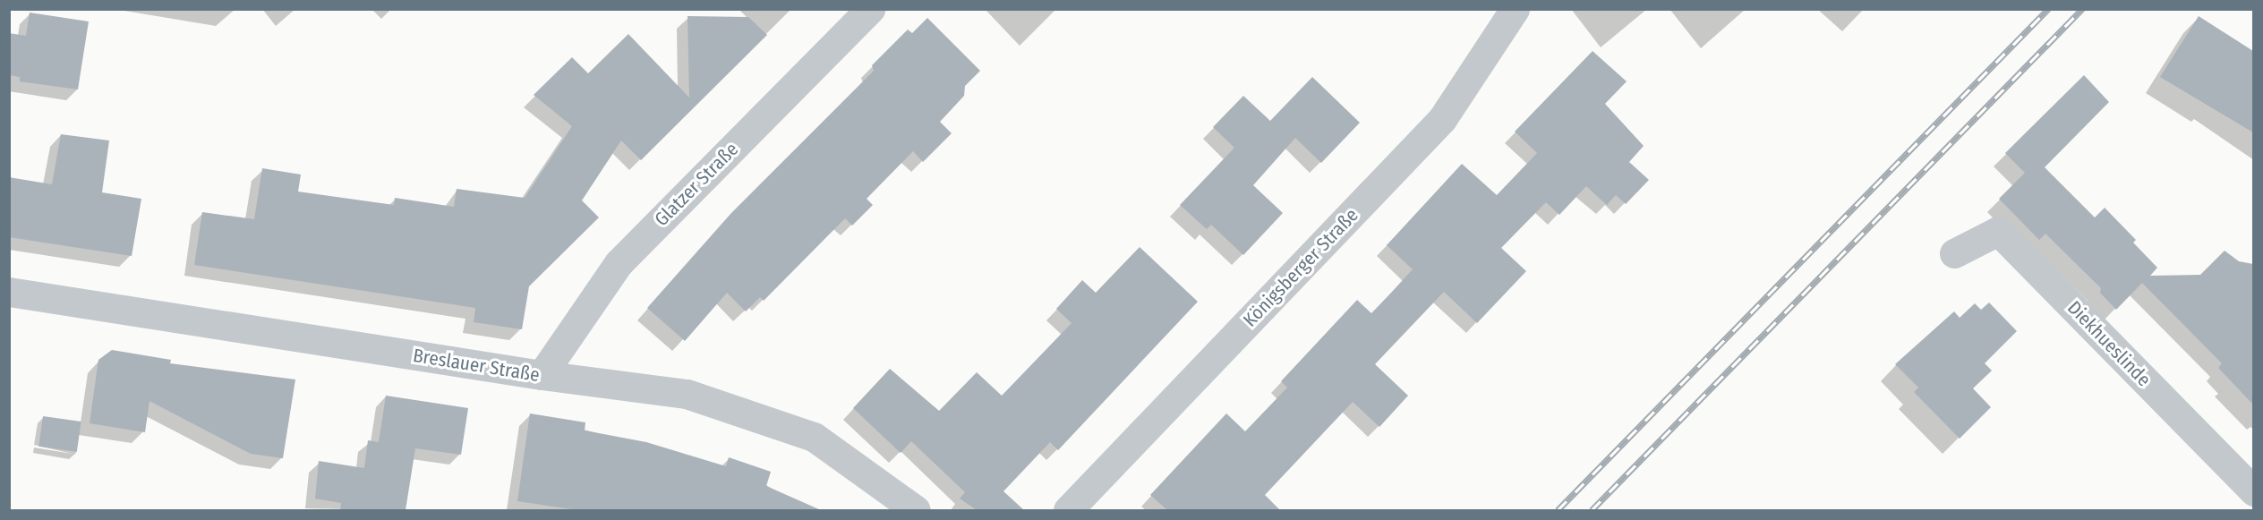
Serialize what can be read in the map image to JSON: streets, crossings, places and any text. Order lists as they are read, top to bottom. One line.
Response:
{"streets":{"street":["Glatzer Straße","Königsberger Straße","Diekhueslinde","Breslauer Straße"]},"crossings":[["Glatzer Straße","Breslauer Straße"]]}
